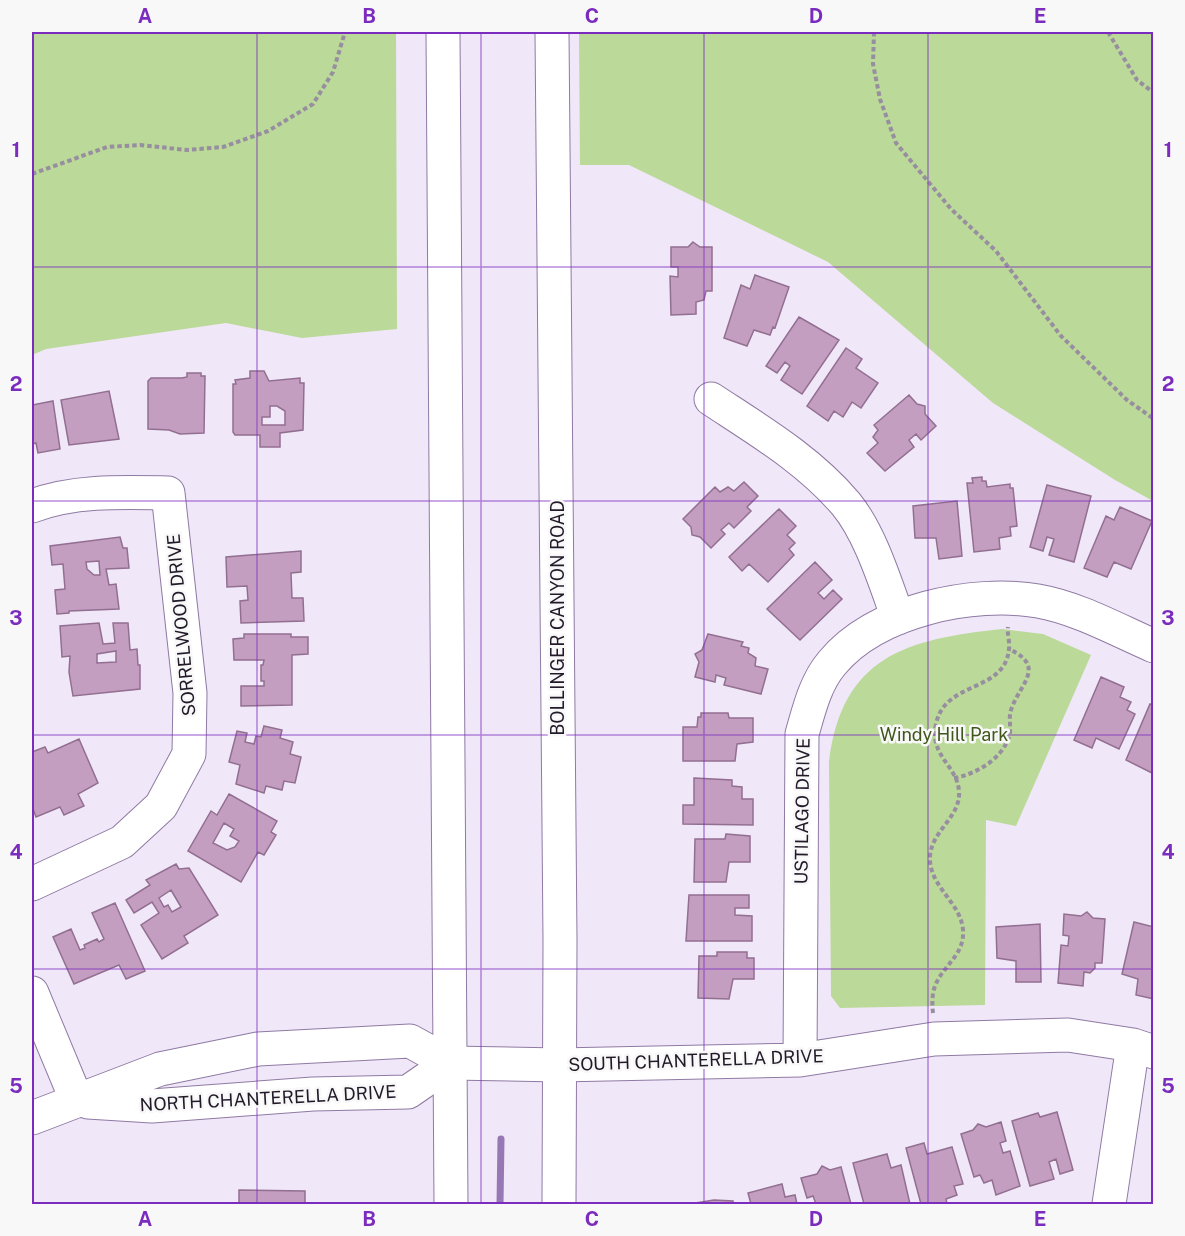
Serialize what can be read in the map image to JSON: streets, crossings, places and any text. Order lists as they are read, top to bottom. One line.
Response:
{"streets":{"street":["BOLLINGER CANYON ROAD","SORRELWOOD DRIVE","USTILAGO DRIVE","SOUTH CHANTERELLA DRIVE","NORTH CHANTERELLA DRIVE"]},"crossings":[["BOLLINGER CANYON ROAD","SOUTH CHANTERELLA DRIVE"],["BOLLINGER CANYON ROAD","NORTH CHANTERELLA DRIVE"],["USTILAGO DRIVE","SOUTH CHANTERELLA DRIVE"],["SOUTH CHANTERELLA DRIVE","NORTH CHANTERELLA DRIVE"]],"parks":["Windy Hill Park"],"grid":{"columns":["A","B","C","D","E"],"rows":["1","2","3","4","5"]}}
